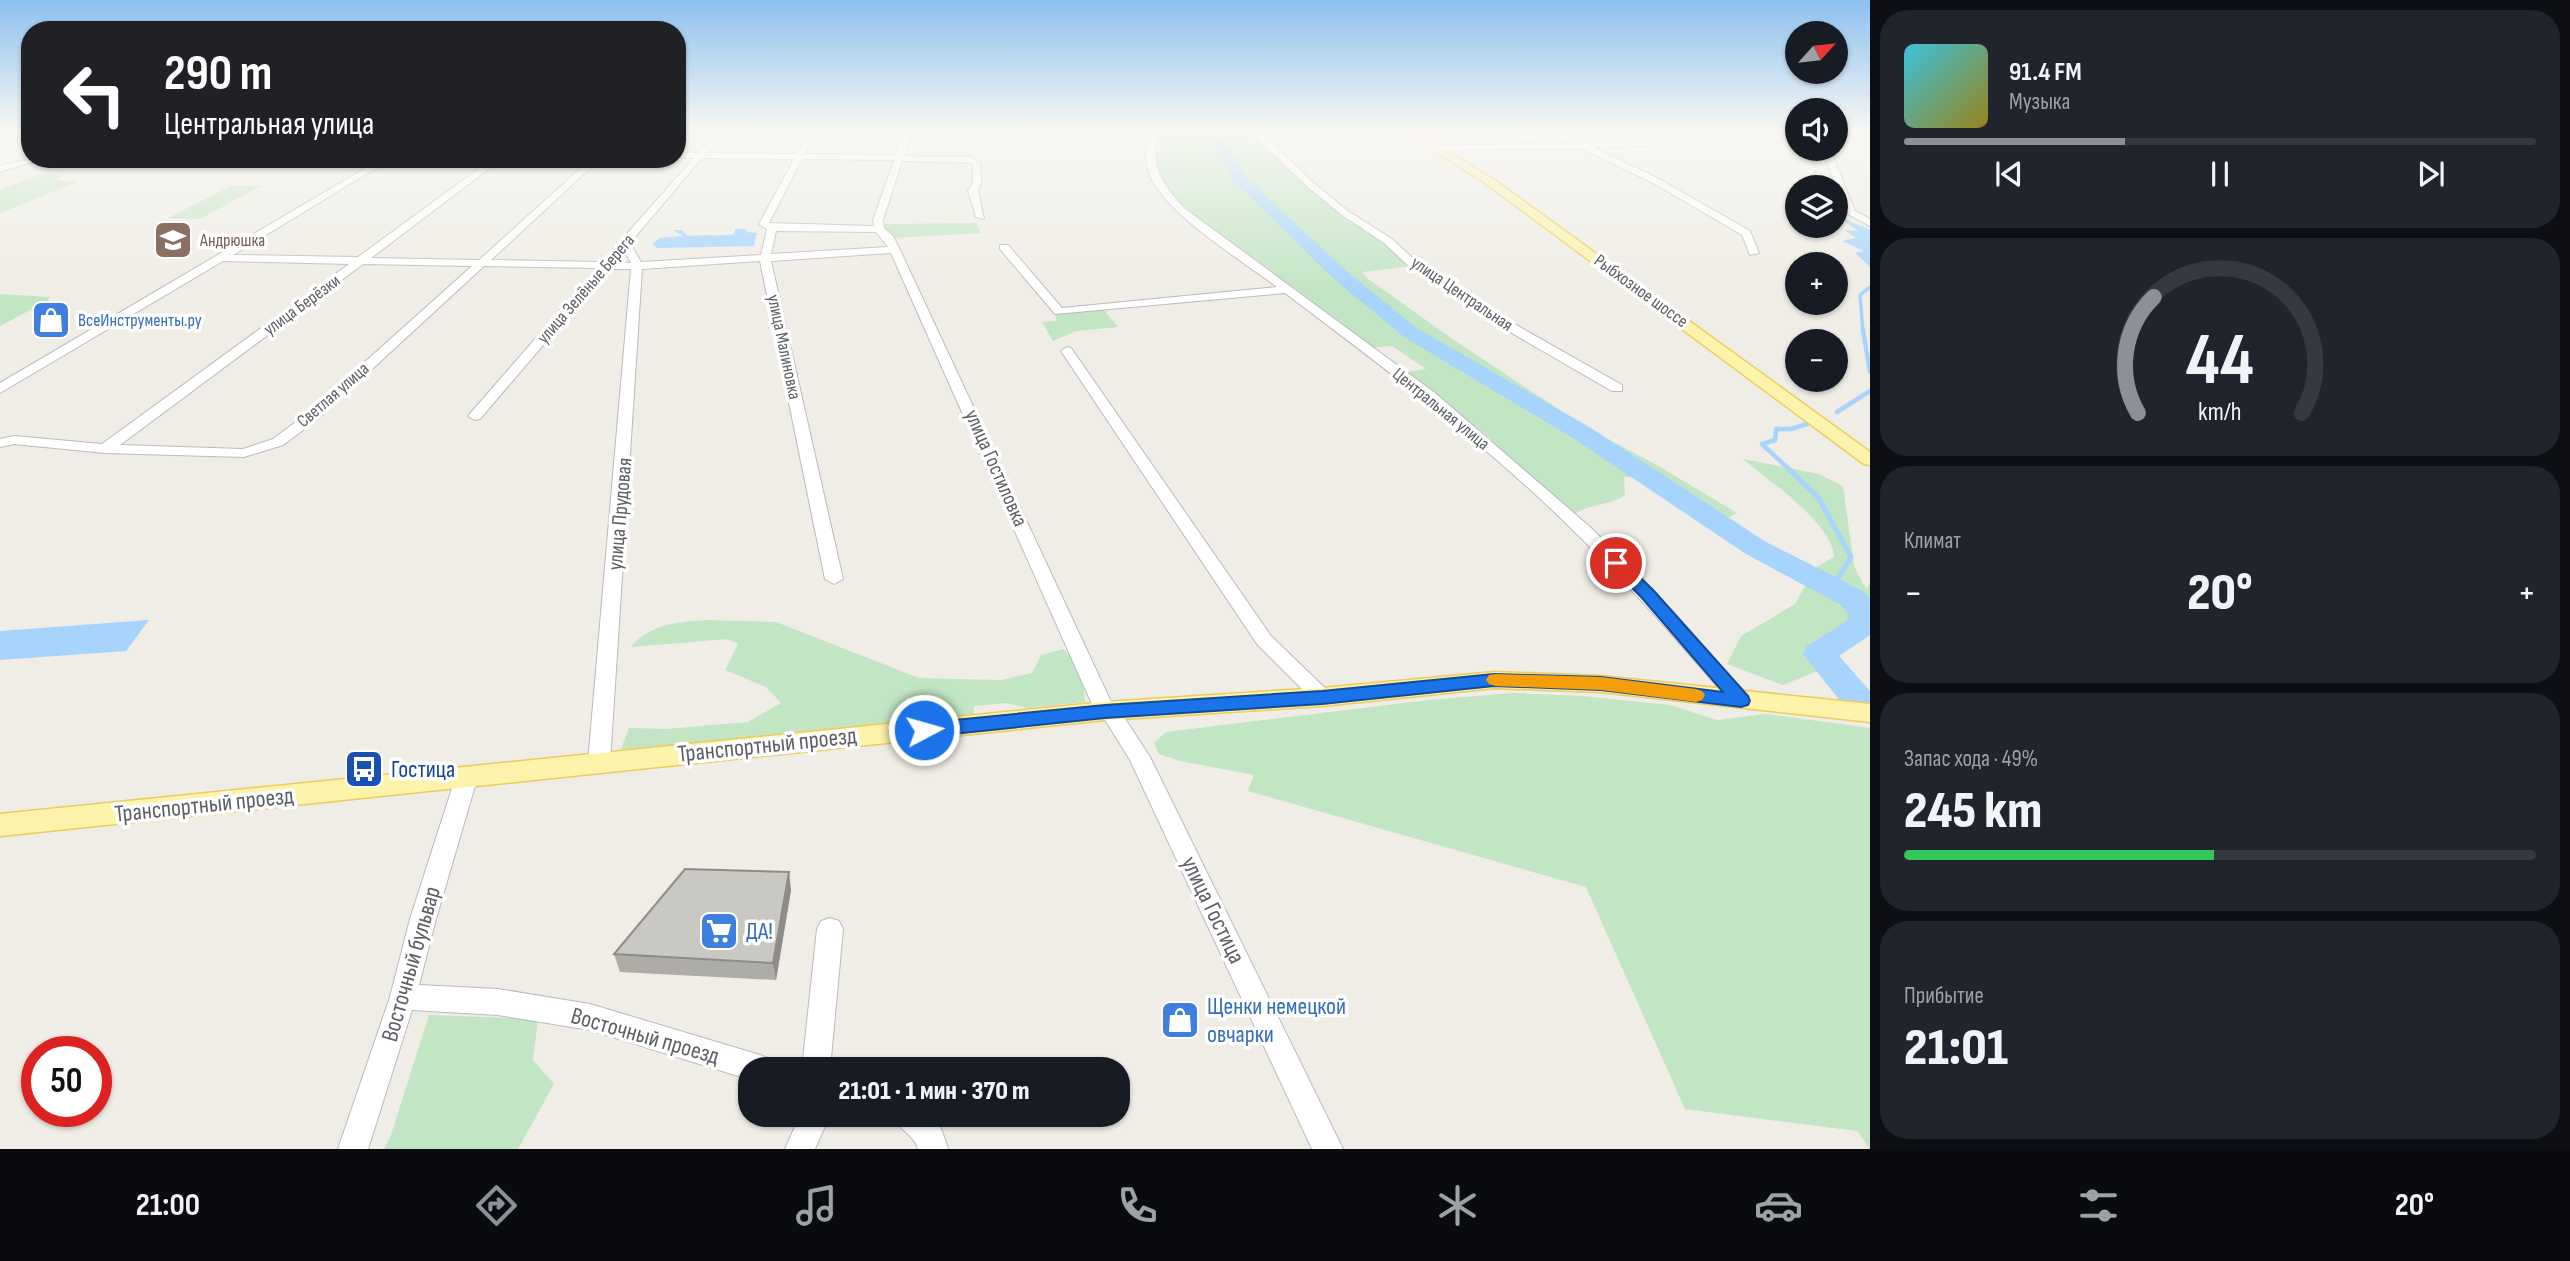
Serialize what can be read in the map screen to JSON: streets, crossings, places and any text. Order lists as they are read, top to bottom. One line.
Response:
{"streets":{"main road":["Рыбхозное шоссе","Транспортный проезд"],"street":["улица Зелёные Берега","улица Центральная","улица Берёзки","улица Малиновка","Светлая улица","Центральная улица","улица Гостиловка","улица Прудовая","улица Гостица","Восточный бульвар","Восточный проезд"]},"crossings":[["улица Берёзки","Светлая улица"],["Центральная улица","Транспортный проезд"],["улица Гостиловка","Транспортный проезд"],["улица Гостиловка","улица Гостица"],["улица Прудовая","Транспортный проезд"],["Транспортный проезд","улица Гостица"],["Транспортный проезд","Восточный бульвар"],["Восточный бульвар","Восточный проезд"]],"places":{"school or university":["Андрюшка"],"shop":["ВсеИнструменты.ру","Щенки немецкой овчарки"],"bus stop":["Гостица"],"supermarket":["ДА!"]},"north":"top right","page":{"map_buttons":["+","−"],"turn":["290 m","Центральная улица"],"song":["91.4 FM","Музыка"],"tile":["Климат",["Запас хода · 49%","245 km"],["Прибытие","21:01"]],"heat":["−","20°","+"],"limit":"50","trip":"21:01 · 1 мин · 370 m","tabs":["21:00","20°"],"gauge":["44","km/h"]}}
